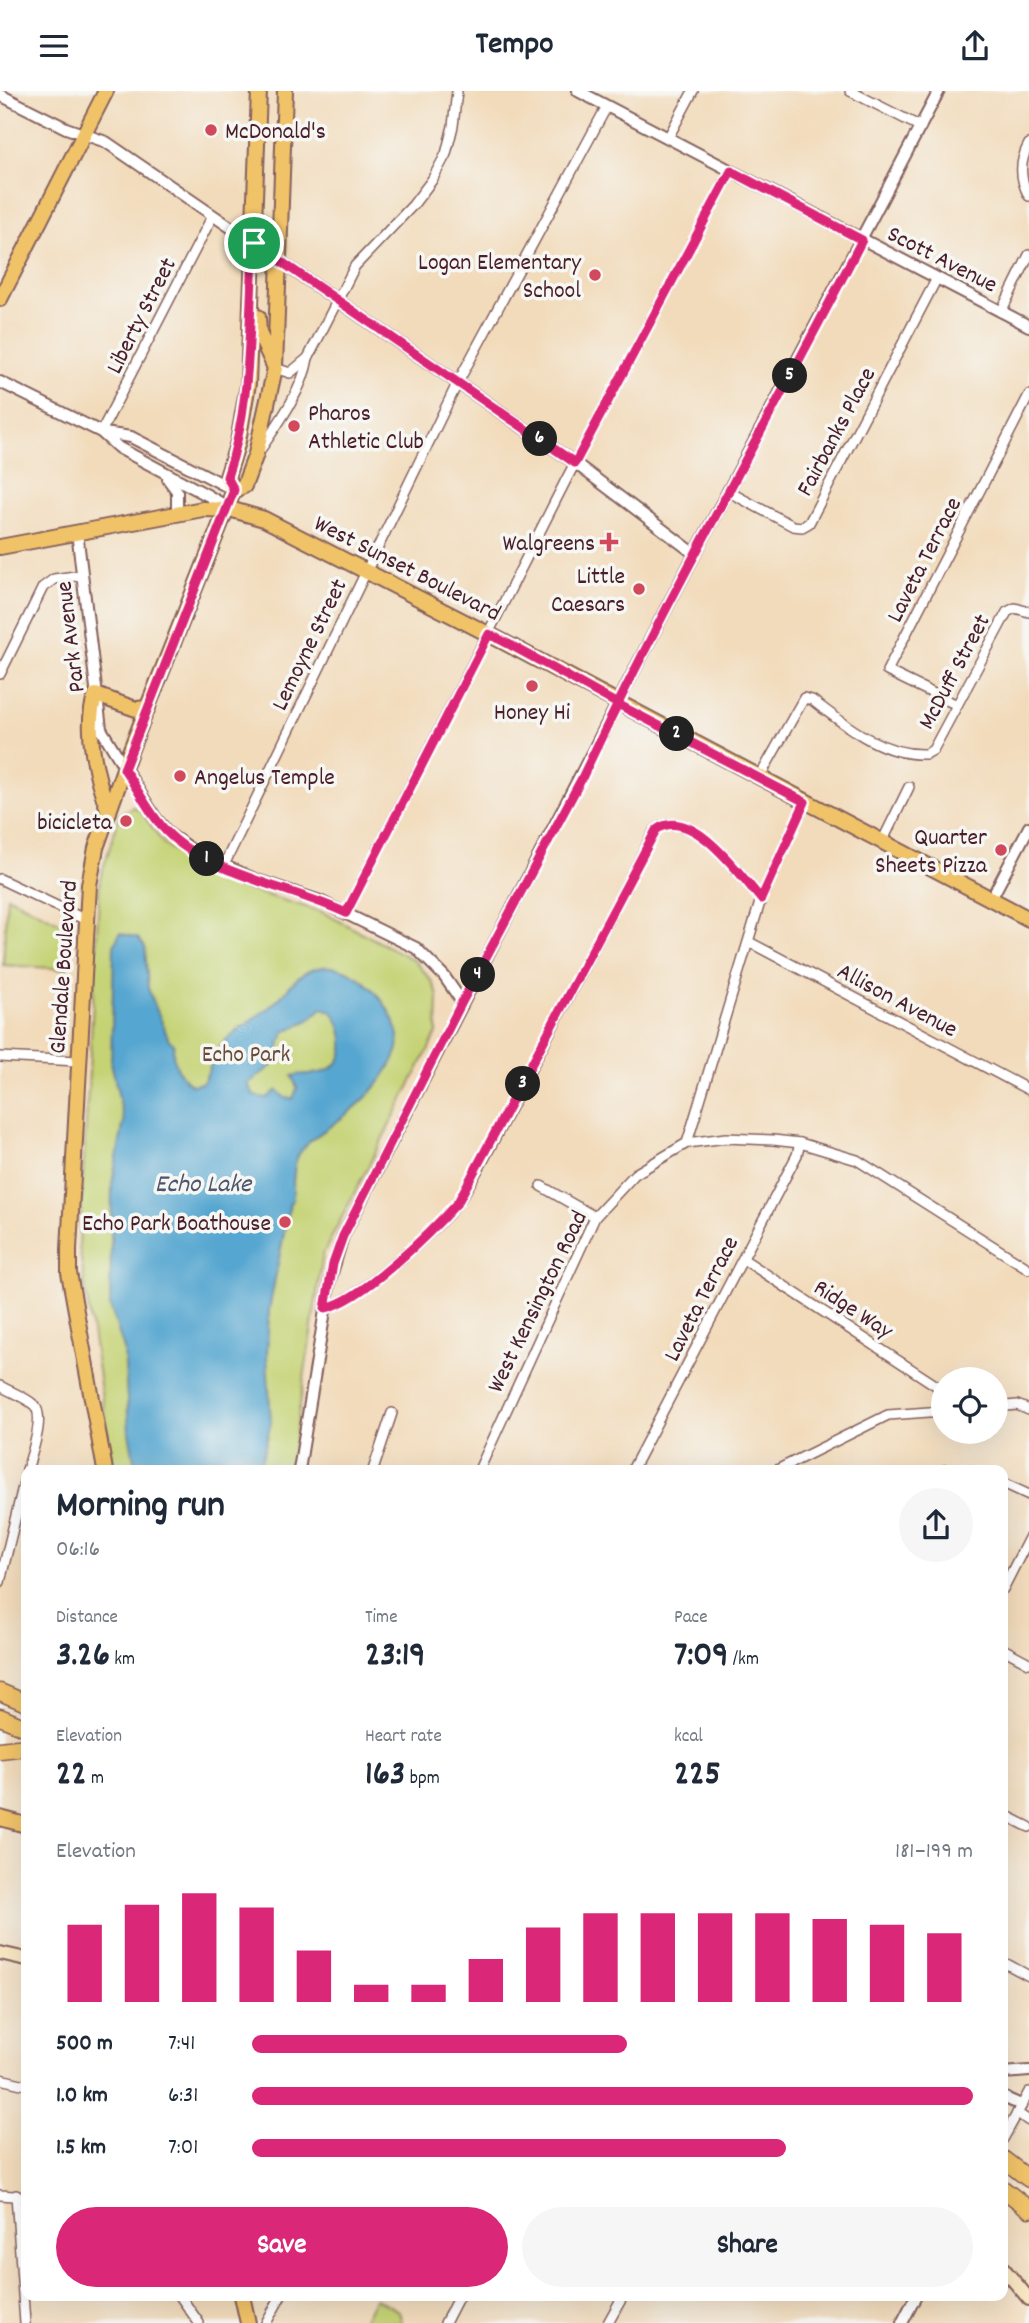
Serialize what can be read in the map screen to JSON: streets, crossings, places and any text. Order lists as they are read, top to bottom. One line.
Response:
{"streets":{"main road":["West Sunset Boulevard","Glendale Boulevard"],"street":["Scott Avenue","Liberty Street","Fairbanks Place","Laveta Terrace","Park Avenue","Lemoyne Street","McDuff Street","Allison Avenue","West Kensington Road","Ridge Way"]},"crossings":[["Scott Avenue","Fairbanks Place"],["Scott Avenue","Lemoyne Street"],["Laveta Terrace","McDuff Street"],["Laveta Terrace","West Kensington Road"],["Laveta Terrace","Ridge Way"],["West Sunset Boulevard","Park Avenue"],["West Sunset Boulevard","Lemoyne Street"],["West Sunset Boulevard","McDuff Street"],["Park Avenue","Lemoyne Street"],["Park Avenue","Glendale Boulevard"]],"water":["Echo Lake"],"parks":["Echo Park"],"places":{"other":["McDonald's","Logan Elementary School","Pharos Athletic Club","Little Caesars","Honey Hi","Angelus Temple","bicicleta","Quarter Sheets Pizza","Echo Park Boathouse"],"health":["Walgreens"]},"page":{"header":"Tempo","pins":["5","6","2","1","4","3"],"heading":["Morning run","06:16"],"stats":[["Distance","3.26 km"],["Time","23:19"],["Pace","7:09 /km"],["Elevation","22 m"],["Heart rate","163 bpm"],["kcal","225"]],"chart":["Elevation","181–199 m"],"list":[{"name":"500 m","note":"7:41"},{"name":"1.0 km","note":"6:31"},{"name":"1.5 km","note":"7:01"}],"buttons":["Save","Share"]}}
